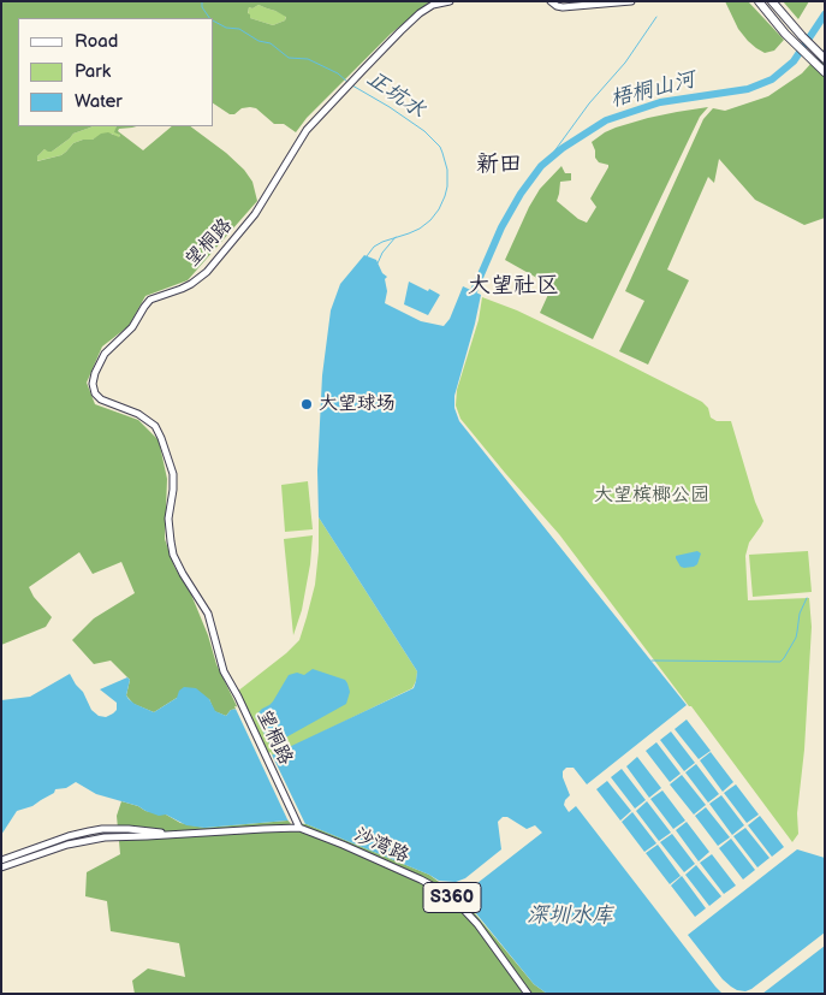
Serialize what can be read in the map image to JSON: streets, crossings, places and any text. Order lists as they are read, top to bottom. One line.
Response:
{"streets":{"main road":["望桐路","沙湾路","S360"]},"crossings":[["望桐路","沙湾路"]],"districts":["新田","大望社区"],"water":["梧桐山河","正坑水","深圳水库"],"parks":["大望槟榔公园"],"places":["大望球场"],"legend":["Road","Park","Water"]}
